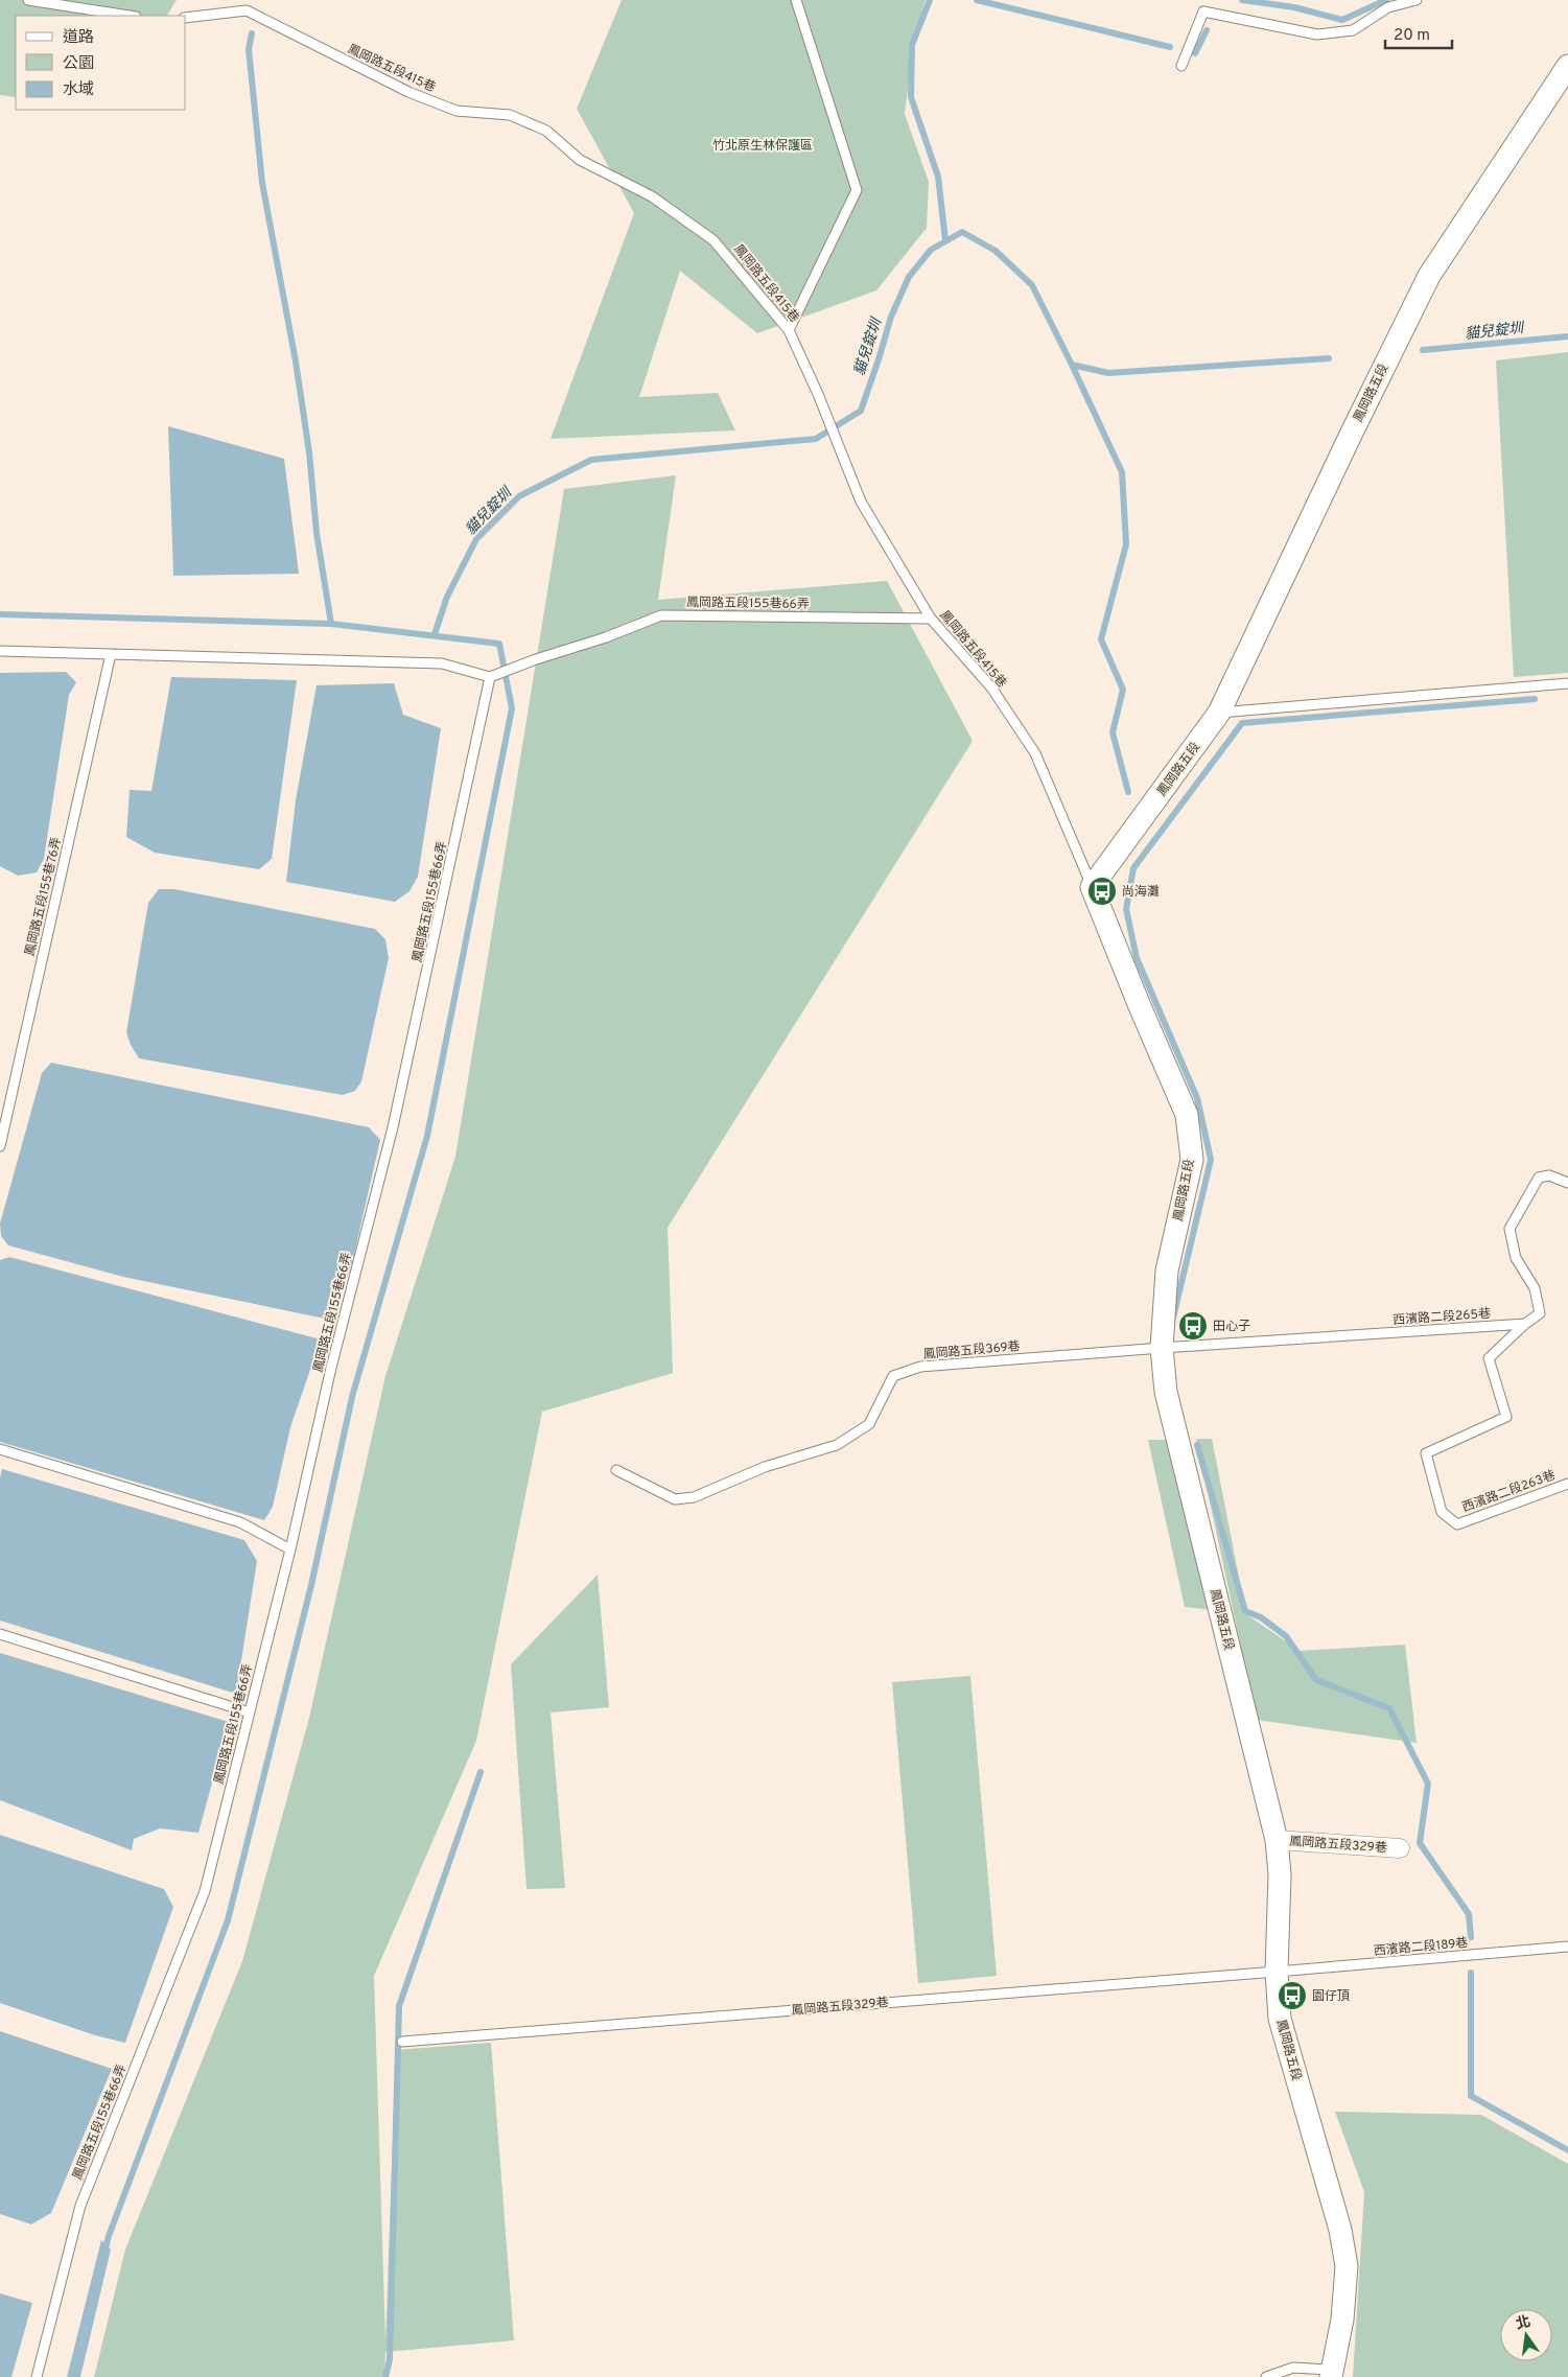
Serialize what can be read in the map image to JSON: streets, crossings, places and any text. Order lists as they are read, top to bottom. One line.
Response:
{"streets":{"street":["鳳岡路五段","鳳岡路五段329巷"],"lane":["鳳岡路五段415巷","鳳岡路五段155巷66弄","鳳岡路五段155巷76弄","西濱路二段265巷","鳳岡路五段369巷","西濱路二段263巷","西濱路二段189巷"]},"crossings":[["鳳岡路五段415巷","鳳岡路五段"],["鳳岡路五段415巷","鳳岡路五段155巷66弄"],["鳳岡路五段","西濱路二段265巷"],["鳳岡路五段","鳳岡路五段369巷"],["鳳岡路五段","鳳岡路五段329巷"],["鳳岡路五段","西濱路二段189巷"],["西濱路二段265巷","鳳岡路五段369巷"],["西濱路二段265巷","西濱路二段263巷"],["鳳岡路五段329巷","西濱路二段189巷"]],"water":["貓兒錠圳"],"parks":["竹北原生林保護區"],"places":{"bus stop":["尚海灘","田心子","園仔頂"]},"legend":["道路","公園","水域"],"scale_bar":"20 m","north":"top"}
